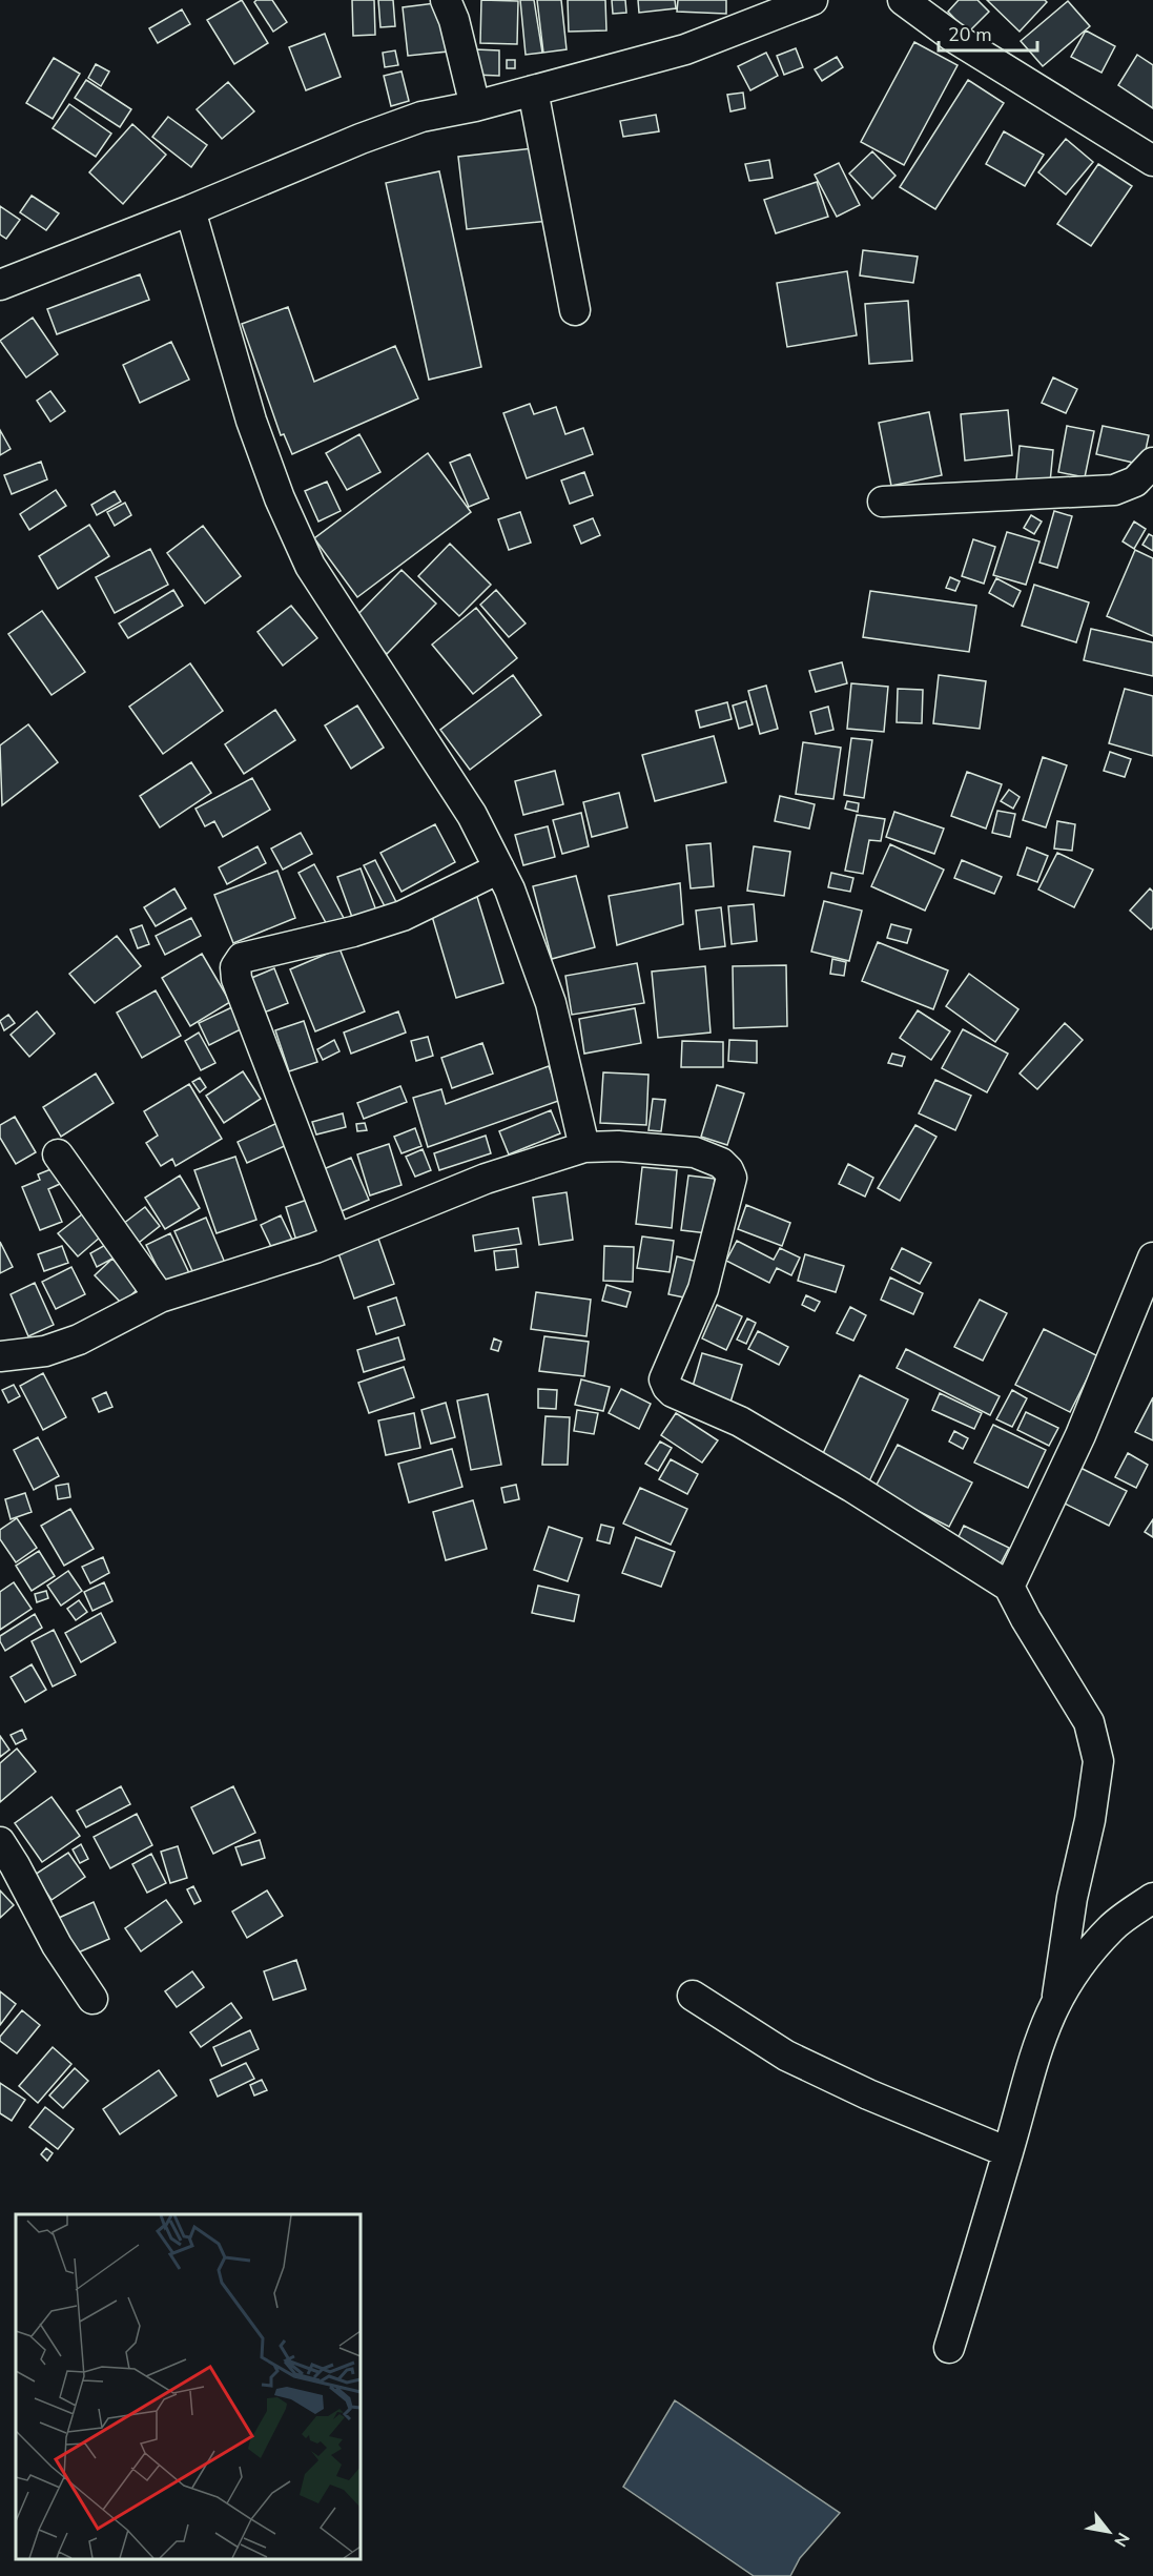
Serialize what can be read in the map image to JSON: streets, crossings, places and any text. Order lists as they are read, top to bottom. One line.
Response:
{"scale_bar":"20 m","north":"bottom right"}
